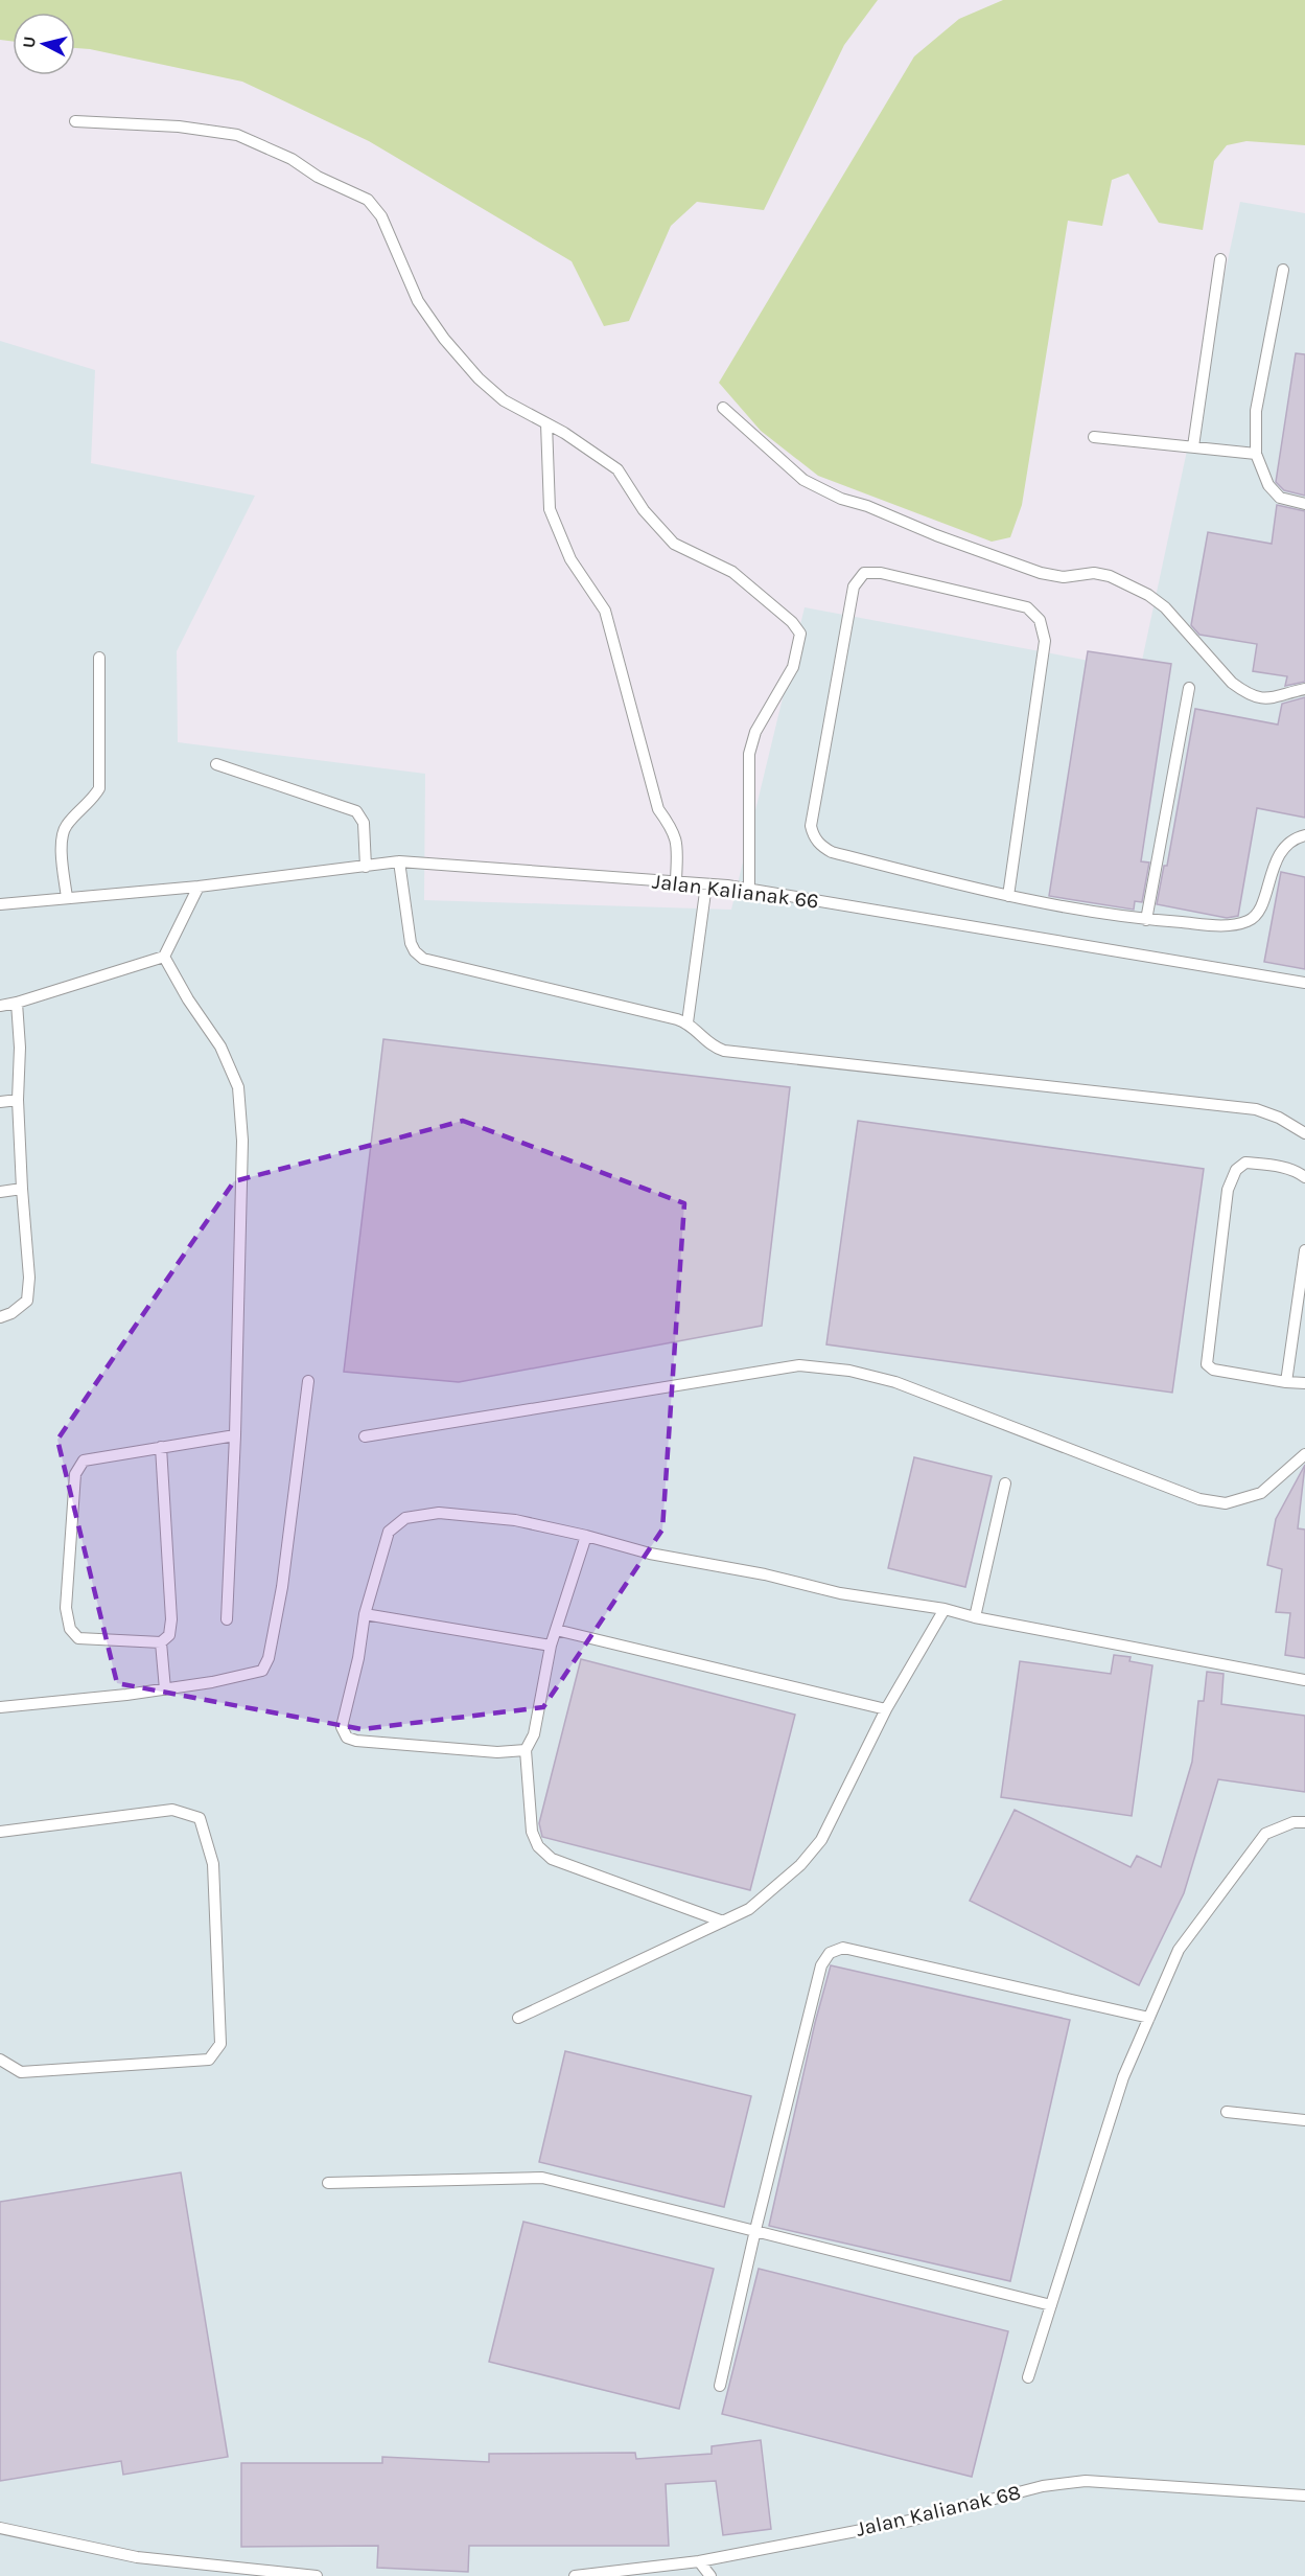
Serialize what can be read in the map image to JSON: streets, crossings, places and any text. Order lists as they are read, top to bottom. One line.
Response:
{"streets":{"lane":["Jalan Kalianak 66","Jalan Kalianak 68"]},"north":"left"}
